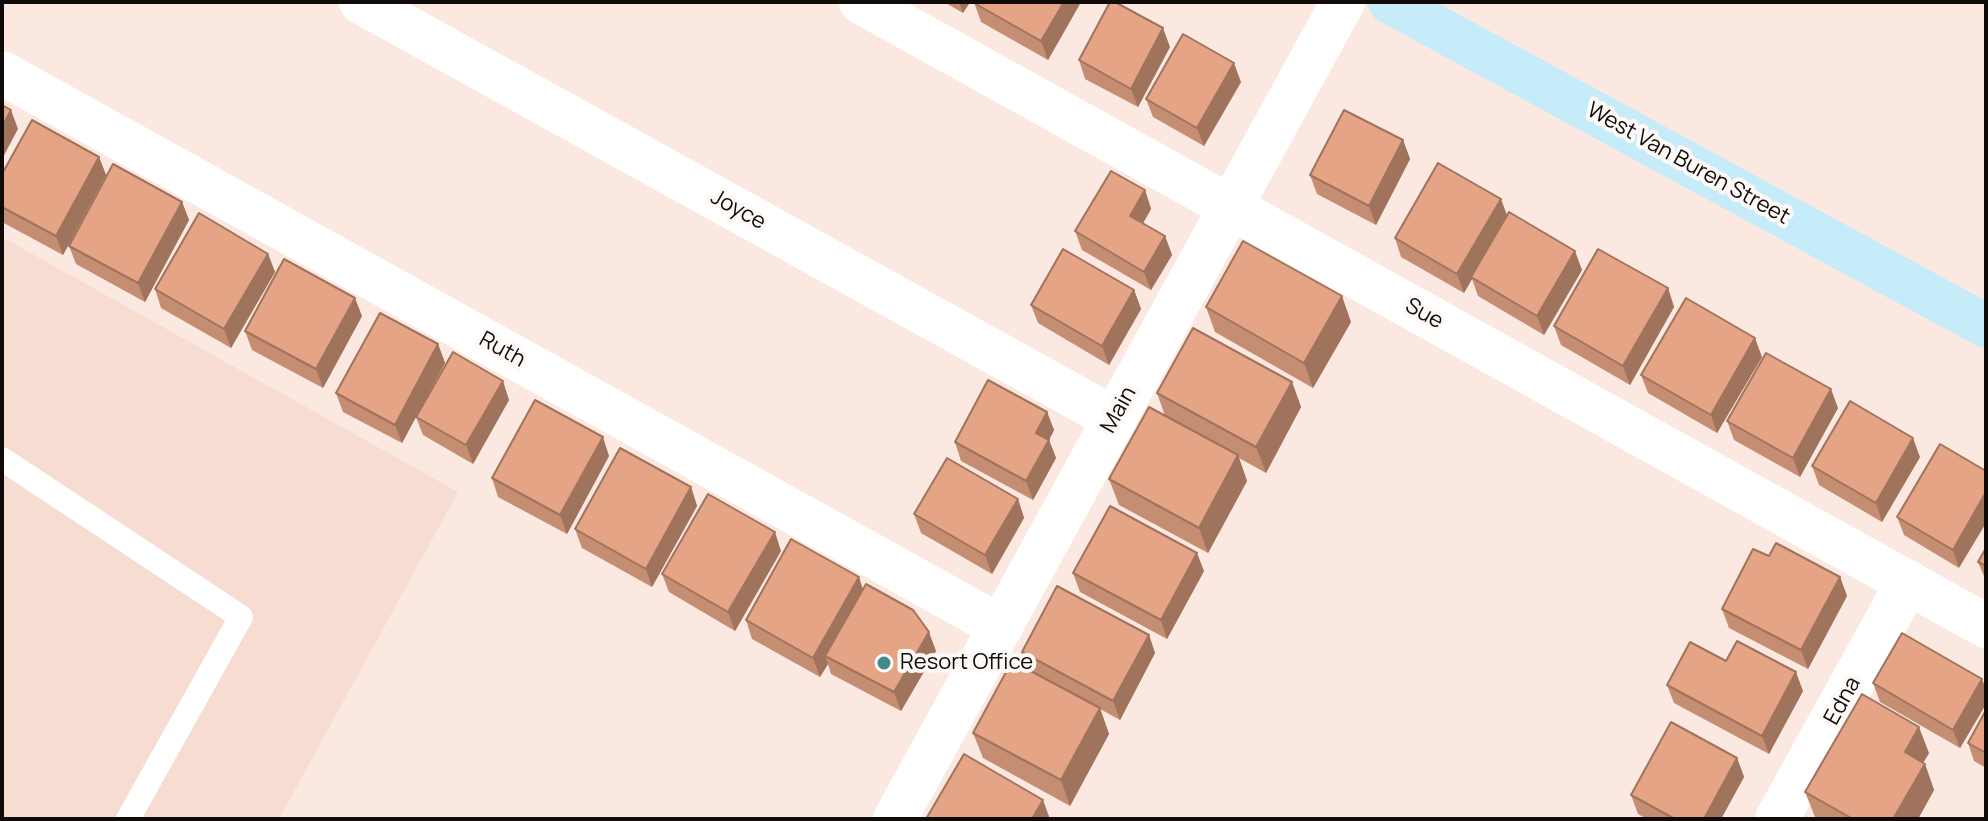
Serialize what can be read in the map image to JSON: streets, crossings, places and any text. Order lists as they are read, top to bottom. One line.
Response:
{"streets":{"main road":["West Van Buren Street"],"street":["Joyce","Sue","Ruth","Main","Edna"]},"crossings":[["Joyce","Main"],["Sue","Main"],["Sue","Edna"],["Ruth","Main"]],"places":["Resort Office"]}
